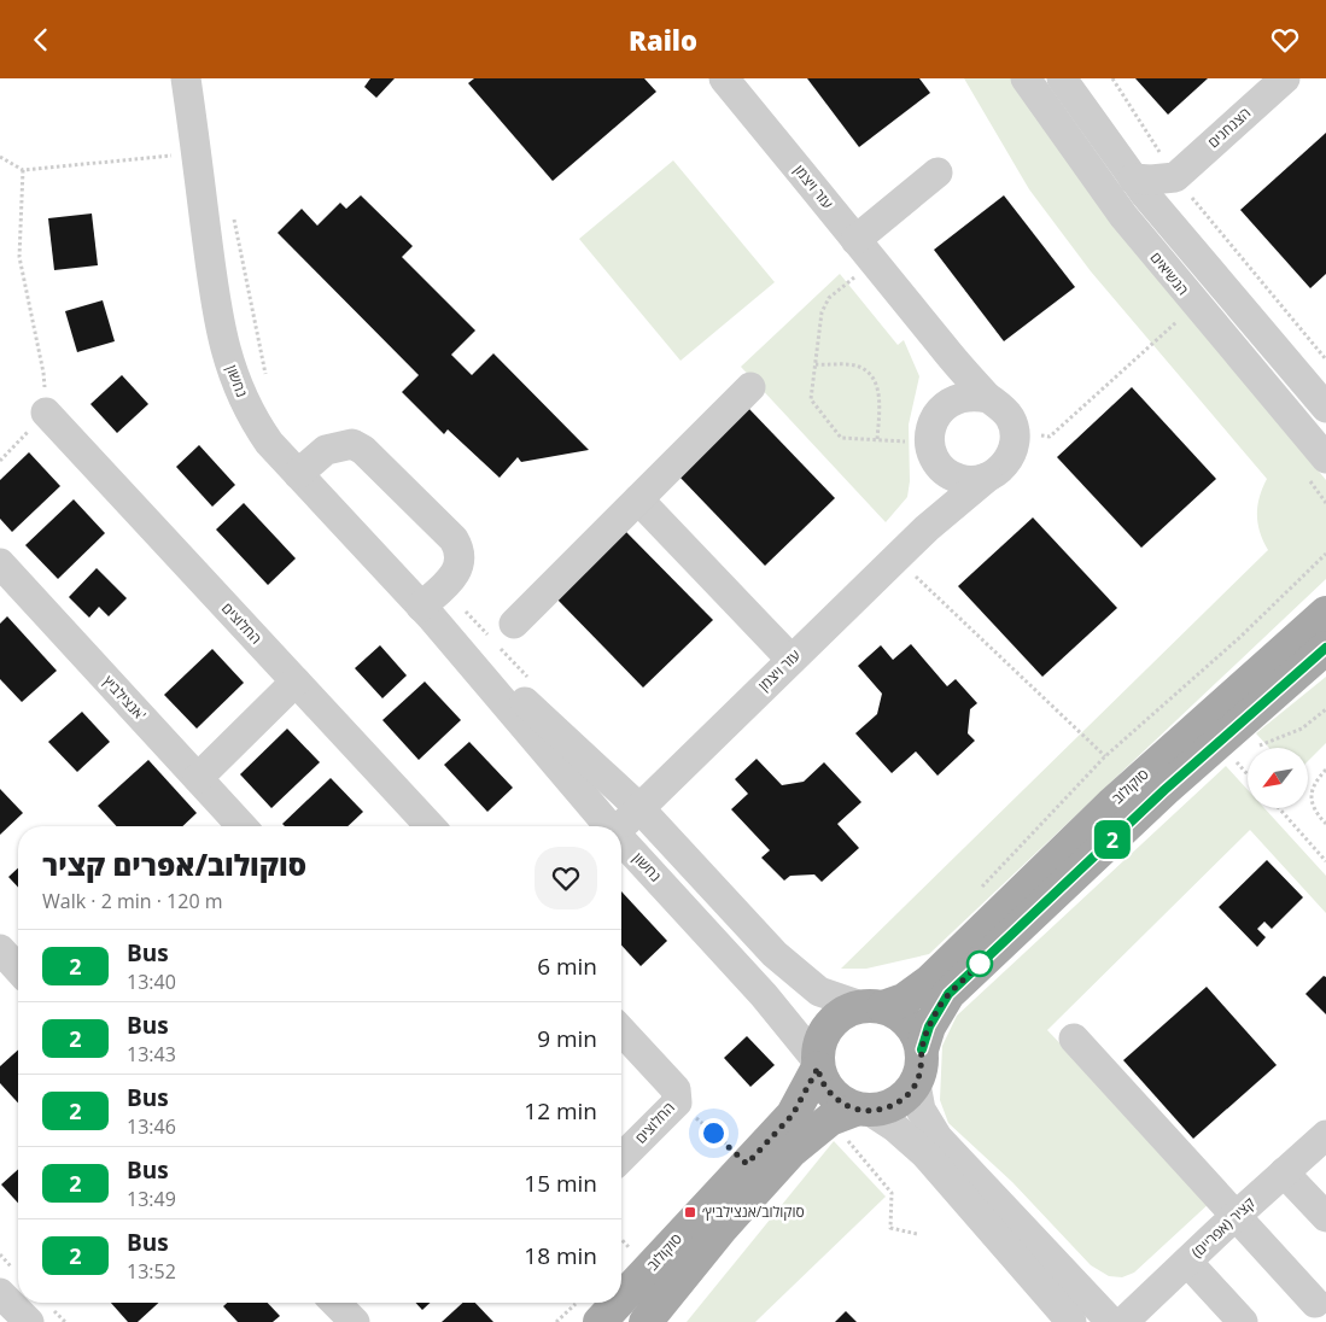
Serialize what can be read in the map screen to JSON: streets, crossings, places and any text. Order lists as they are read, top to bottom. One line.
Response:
{"streets":{"main road":["סוקולוב"],"street":["הצנחנים","עזר ויצמן","הנשיאים","נחשון","החלוצים","אנצילביץ'","קציר (אפריים)"]},"crossings":[["עזר ויצמן","נחשון"],["נחשון","סוקולוב"]],"places":{"transit":["סוקולוב/אנצילביץ׳"]},"lines":["bus line 2"],"north":"bottom left","page":{"header":"Railo","on_map":"2","heading":["סוקולוב/אפרים קציר","Walk · 2 min · 120 m"],"list":[{"mark":"2","name":"Bus","note":"13:40","value":"6 min"},{"mark":"2","name":"Bus","note":"13:43","value":"9 min"},{"mark":"2","name":"Bus","note":"13:46","value":"12 min"},{"mark":"2","name":"Bus","note":"13:49","value":"15 min"},{"mark":"2","name":"Bus","note":"13:52","value":"18 min"}]}}
